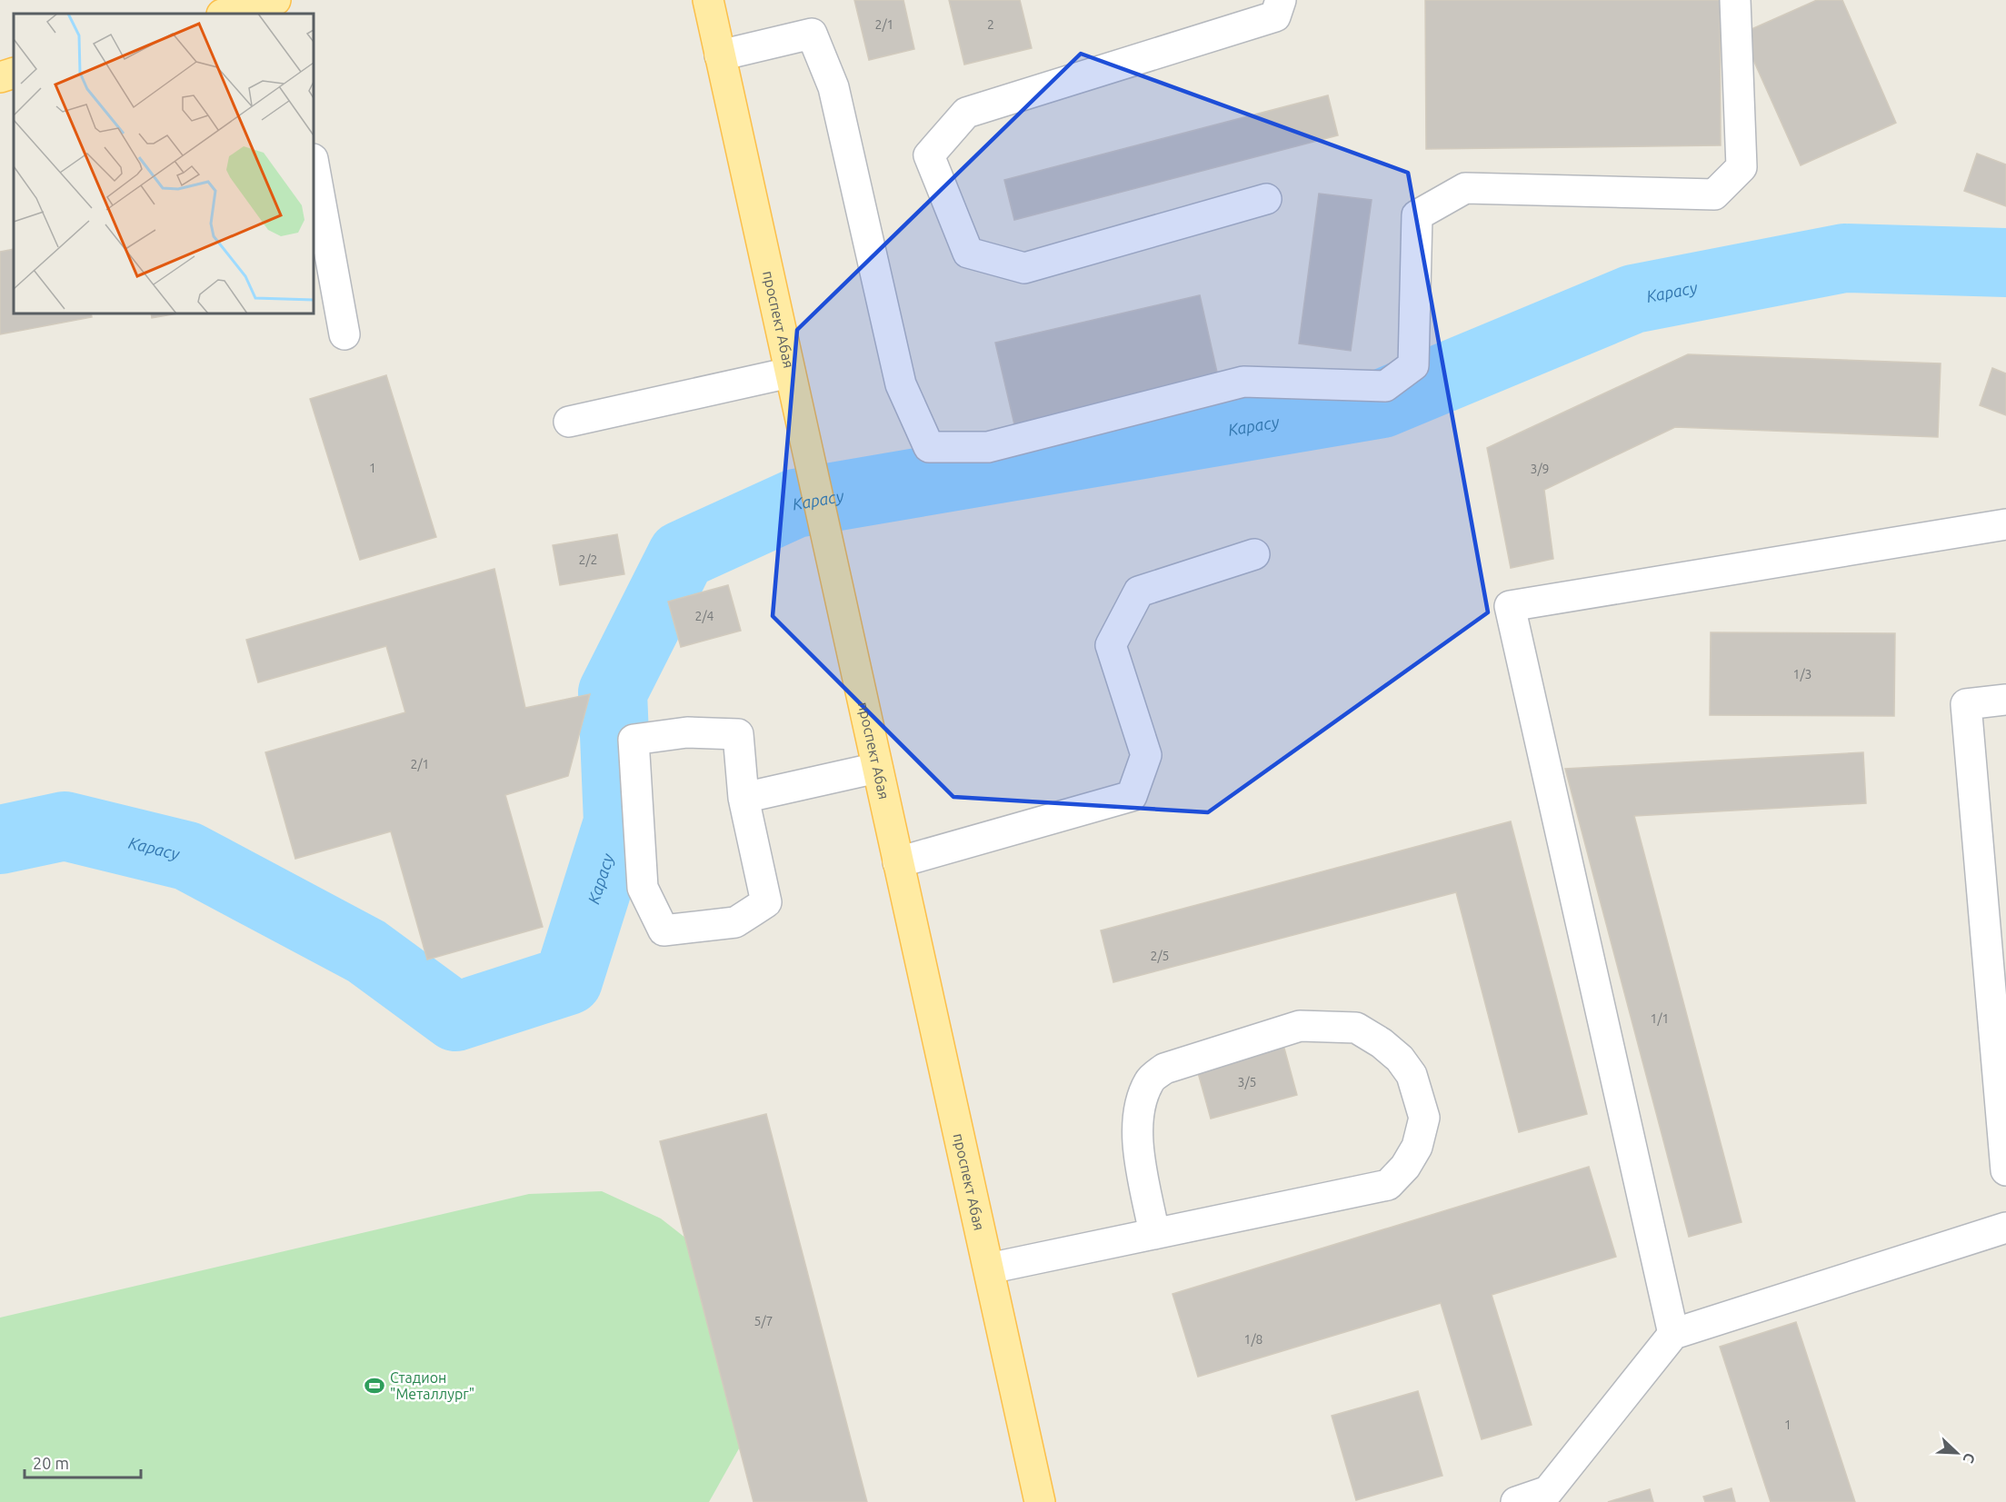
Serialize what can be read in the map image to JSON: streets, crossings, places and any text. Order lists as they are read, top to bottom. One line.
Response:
{"streets":{"main road":["проспект Абая"]},"water":["Карасу"],"places":{"sports":["Стадион \"Металлург\""]},"house_numbers":["2/1","2","1","3/9","2/2","2/4","1/3","2/1","2/5","1/1","3/5","5/7","1/8","1"],"scale_bar":"20 m","north":"bottom right"}
